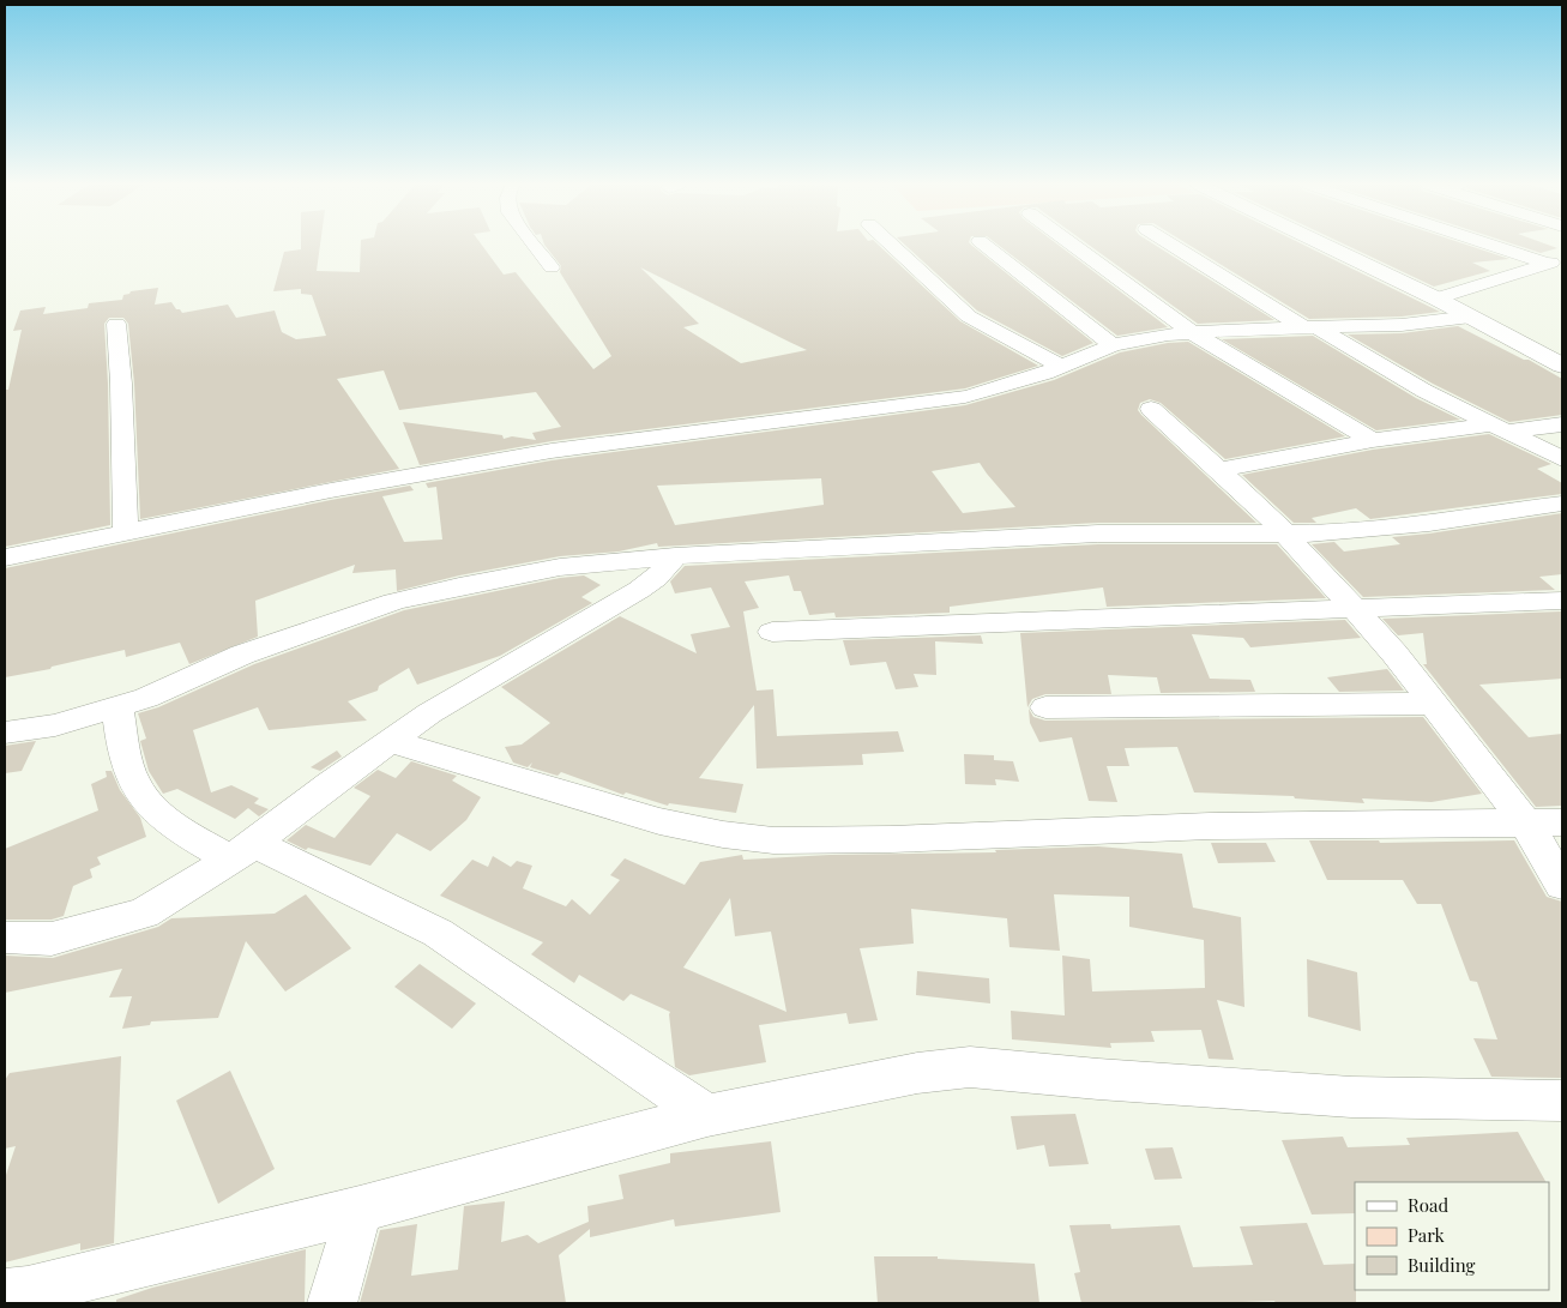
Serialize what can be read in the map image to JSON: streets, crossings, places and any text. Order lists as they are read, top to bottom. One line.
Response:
{"legend":["Road","Park","Building"]}
